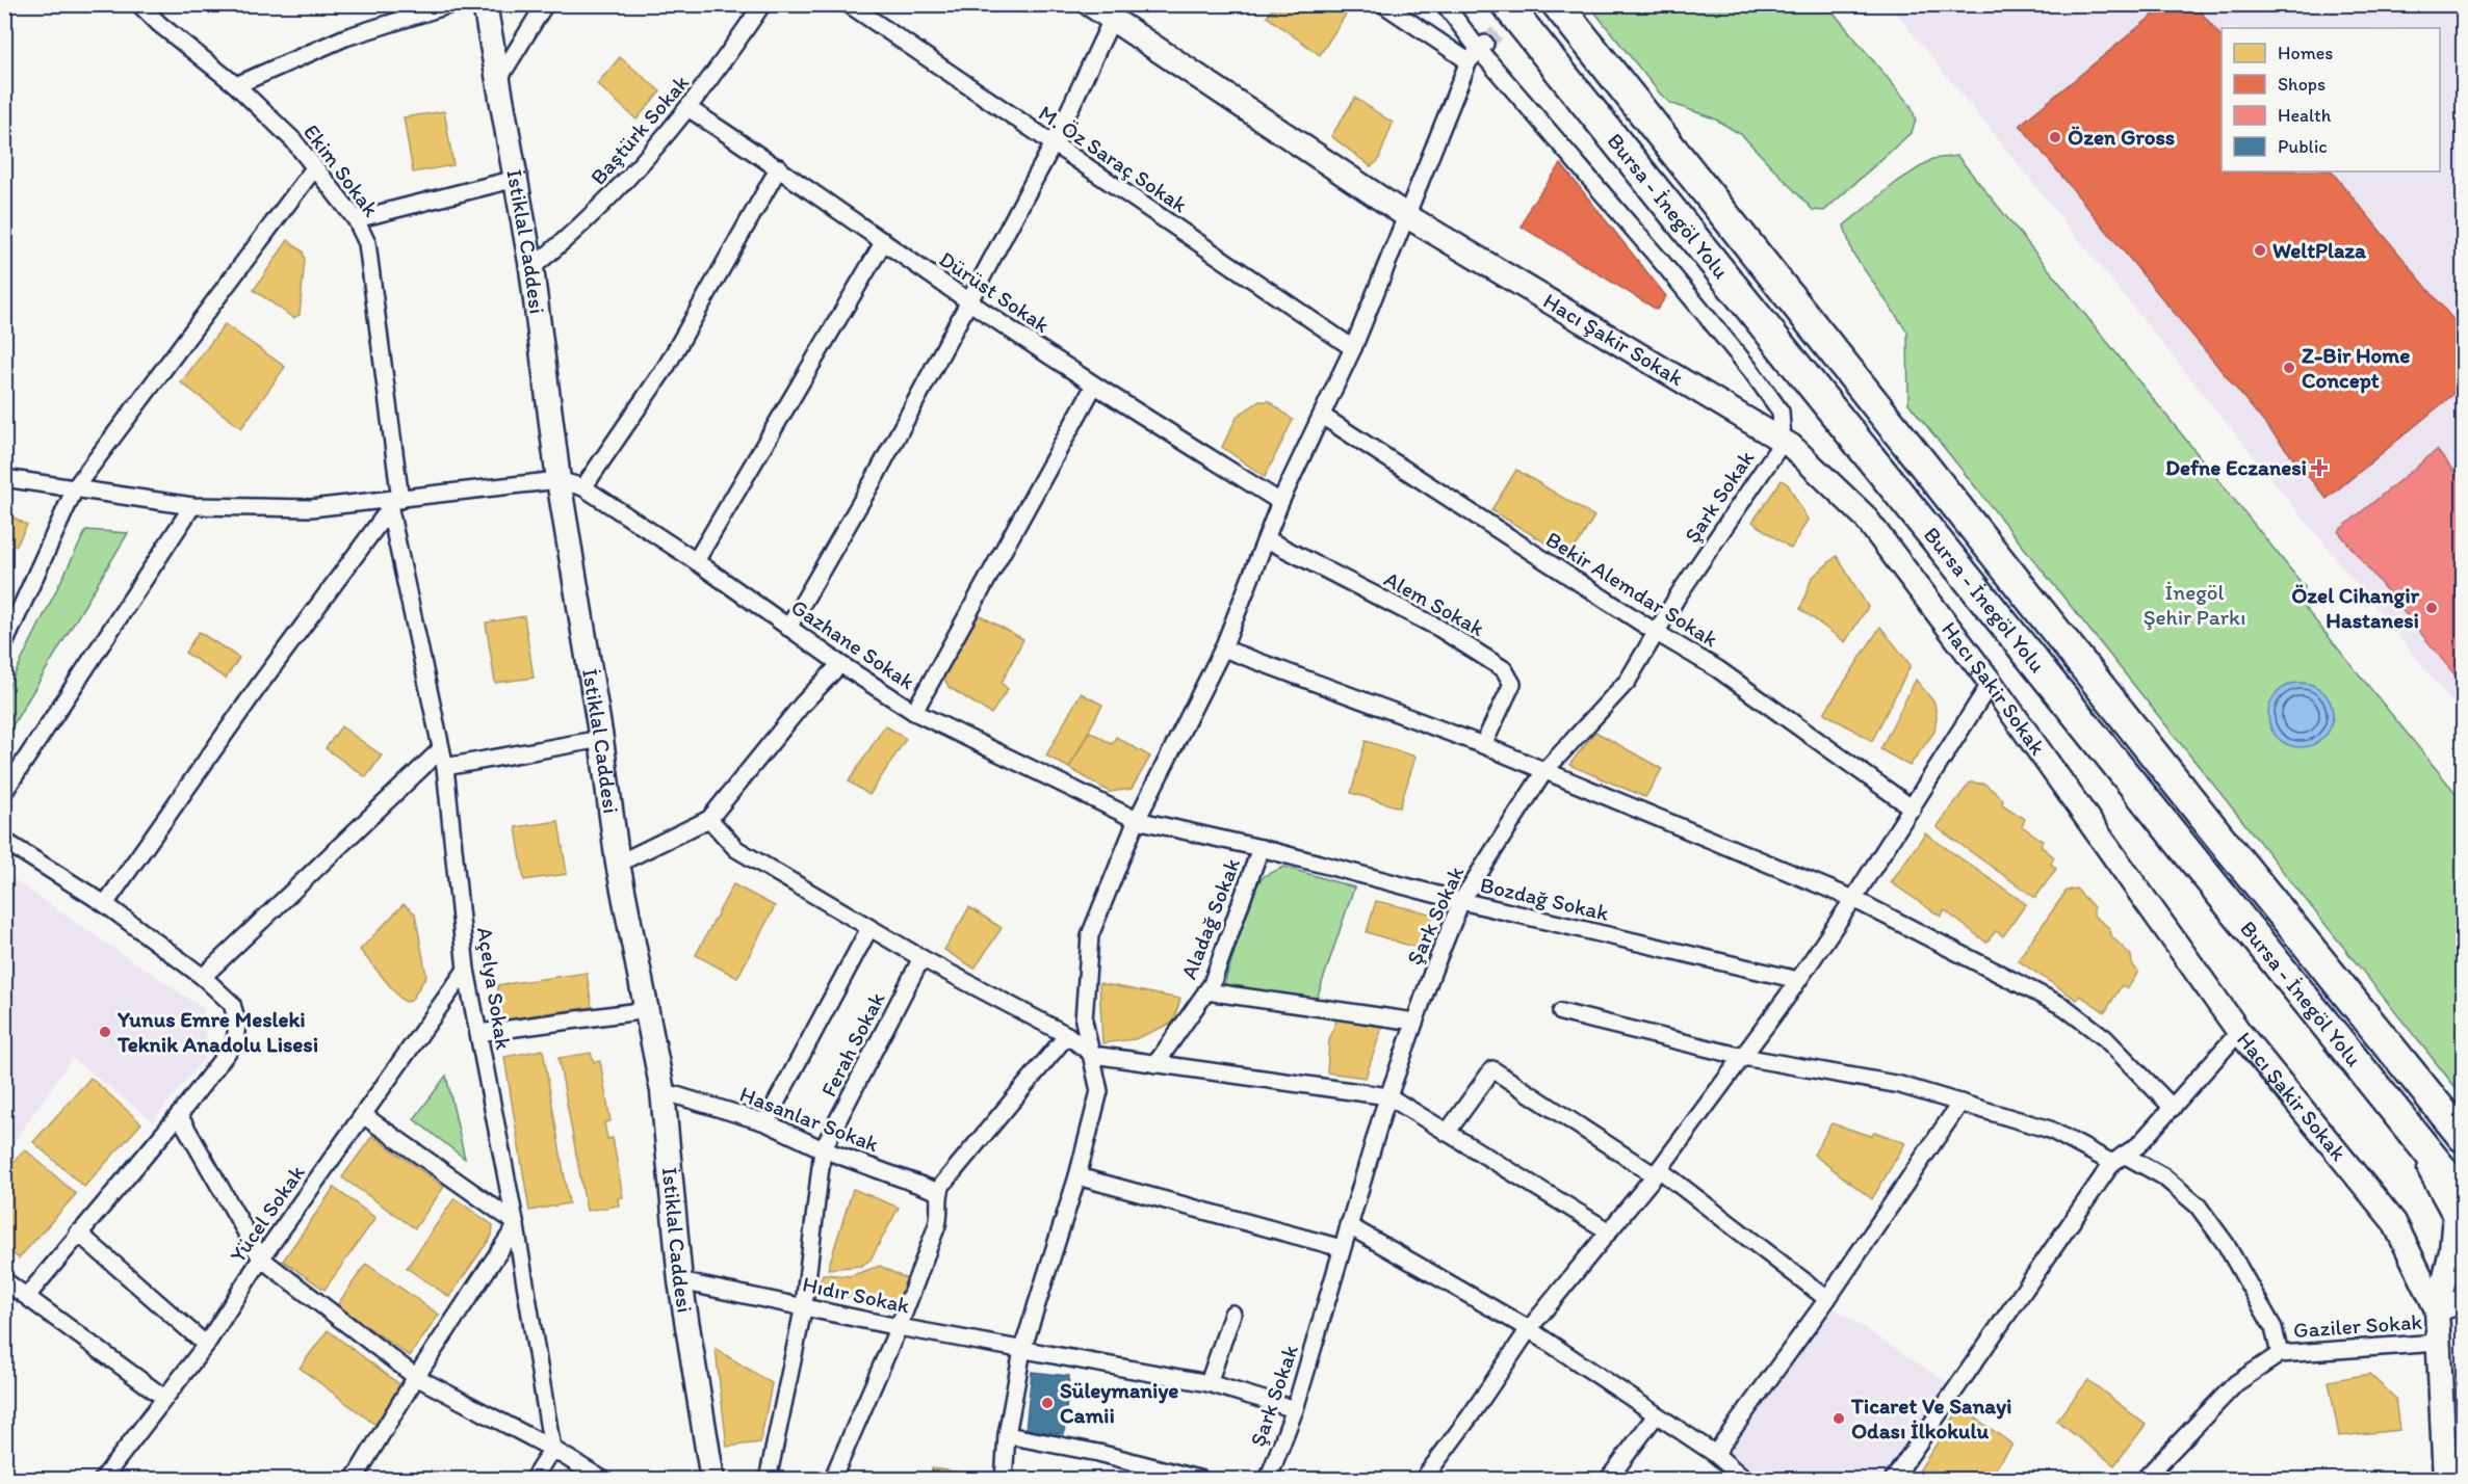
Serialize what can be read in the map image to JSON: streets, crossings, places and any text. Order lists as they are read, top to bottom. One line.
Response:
{"streets":{"highway":["Bursa - İnegöl Yolu"],"street":["Baştürk Sokak","M. Öz Saraç Sokak","Ekim Sokak","İstiklal Caddesi","Dürüst Sokak","Hacı Şakir Sokak","Şark Sokak","Bekir Alemdar Sokak","Alem Sokak","Gazhane Sokak","Bozdağ Sokak","Aladağ Sokak","Açelya Sokak","Ferah Sokak","Hasanlar Sokak","Yücel Sokak","Hıdır Sokak","Gaziler Sokak"]},"crossings":[["Baştürk Sokak","İstiklal Caddesi"],["Baştürk Sokak","Dürüst Sokak"],["Ekim Sokak","Açelya Sokak"],["İstiklal Caddesi","Gazhane Sokak"],["İstiklal Caddesi","Hasanlar Sokak"],["İstiklal Caddesi","Hıdır Sokak"],["Hacı Şakir Sokak","Şark Sokak"],["Şark Sokak","Bekir Alemdar Sokak"],["Şark Sokak","Bozdağ Sokak"],["Şark Sokak","Hıdır Sokak"],["Gazhane Sokak","Bozdağ Sokak"],["Bozdağ Sokak","Aladağ Sokak"],["Açelya Sokak","Yücel Sokak"],["Ferah Sokak","Hasanlar Sokak"]],"parks":["İnegöl Şehir Parkı"],"places":{"other":["Özen Gross","WeltPlaza","Z-Bir Home Concept","Özel Cihangir Hastanesi","Yunus Emre Mesleki Teknik Anadolu Lisesi","Süleymaniye Camii","Ticaret Ve Sanayi Odası İlkokulu"],"health":["Defne Eczanesi"]},"legend":["Homes","Shops","Health","Public"]}
